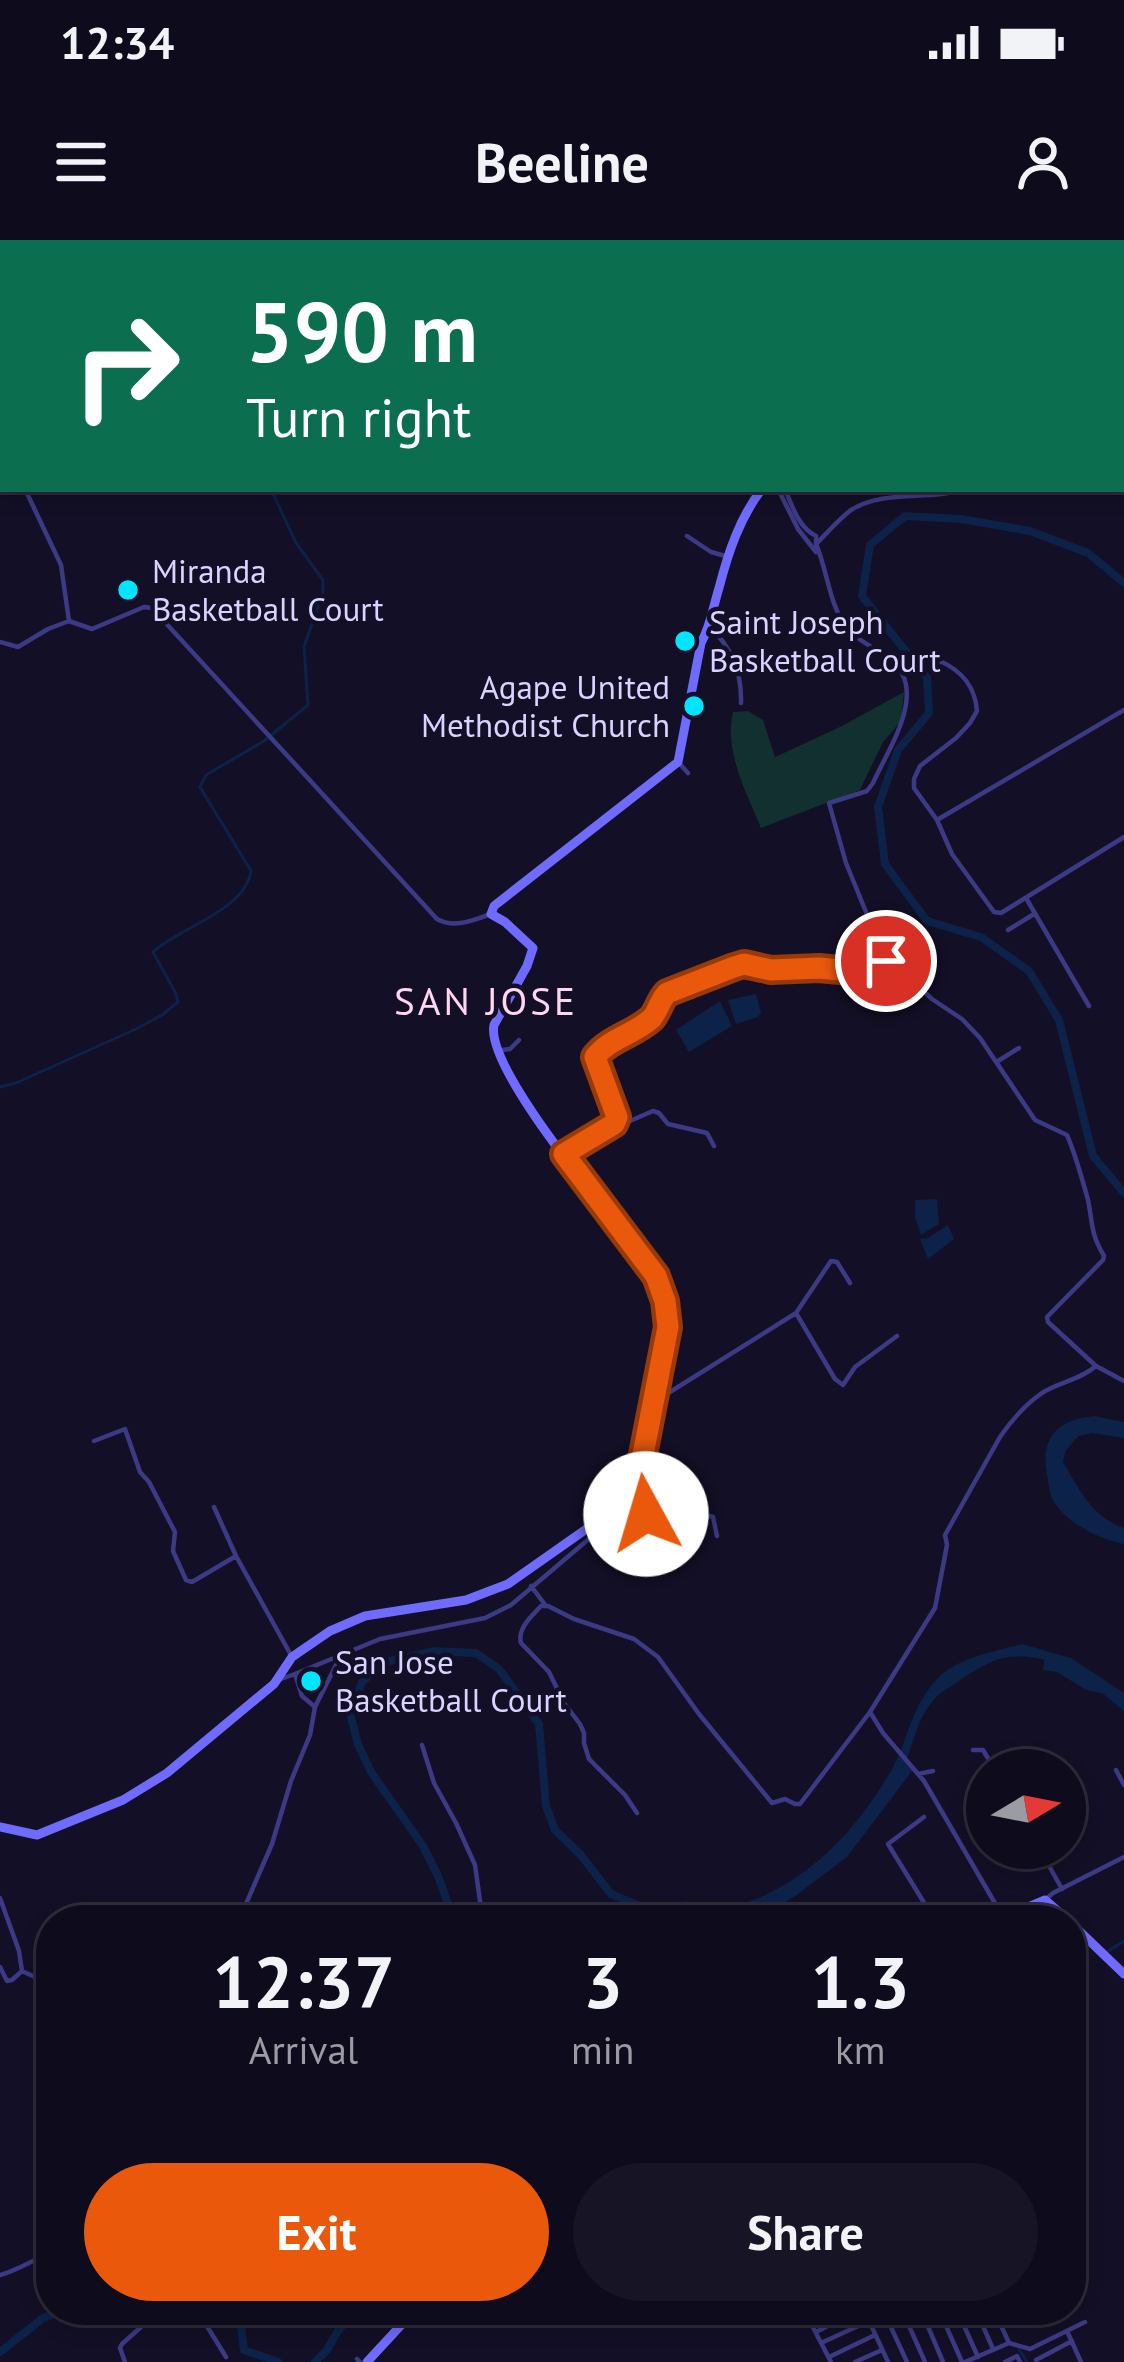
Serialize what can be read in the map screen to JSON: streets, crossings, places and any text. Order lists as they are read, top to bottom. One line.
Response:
{"districts":["SAN JOSE"],"places":["Miranda Basketball Court","Saint Joseph Basketball Court","Agape United Methodist Church","San Jose Basketball Court"],"north":"right","page":{"status":"12:34","header":"Beeline","turn":["590 m","Turn right"],"eta":["12:37","Arrival","3","min","1.3","km"],"buttons":["Exit","Share"]}}
